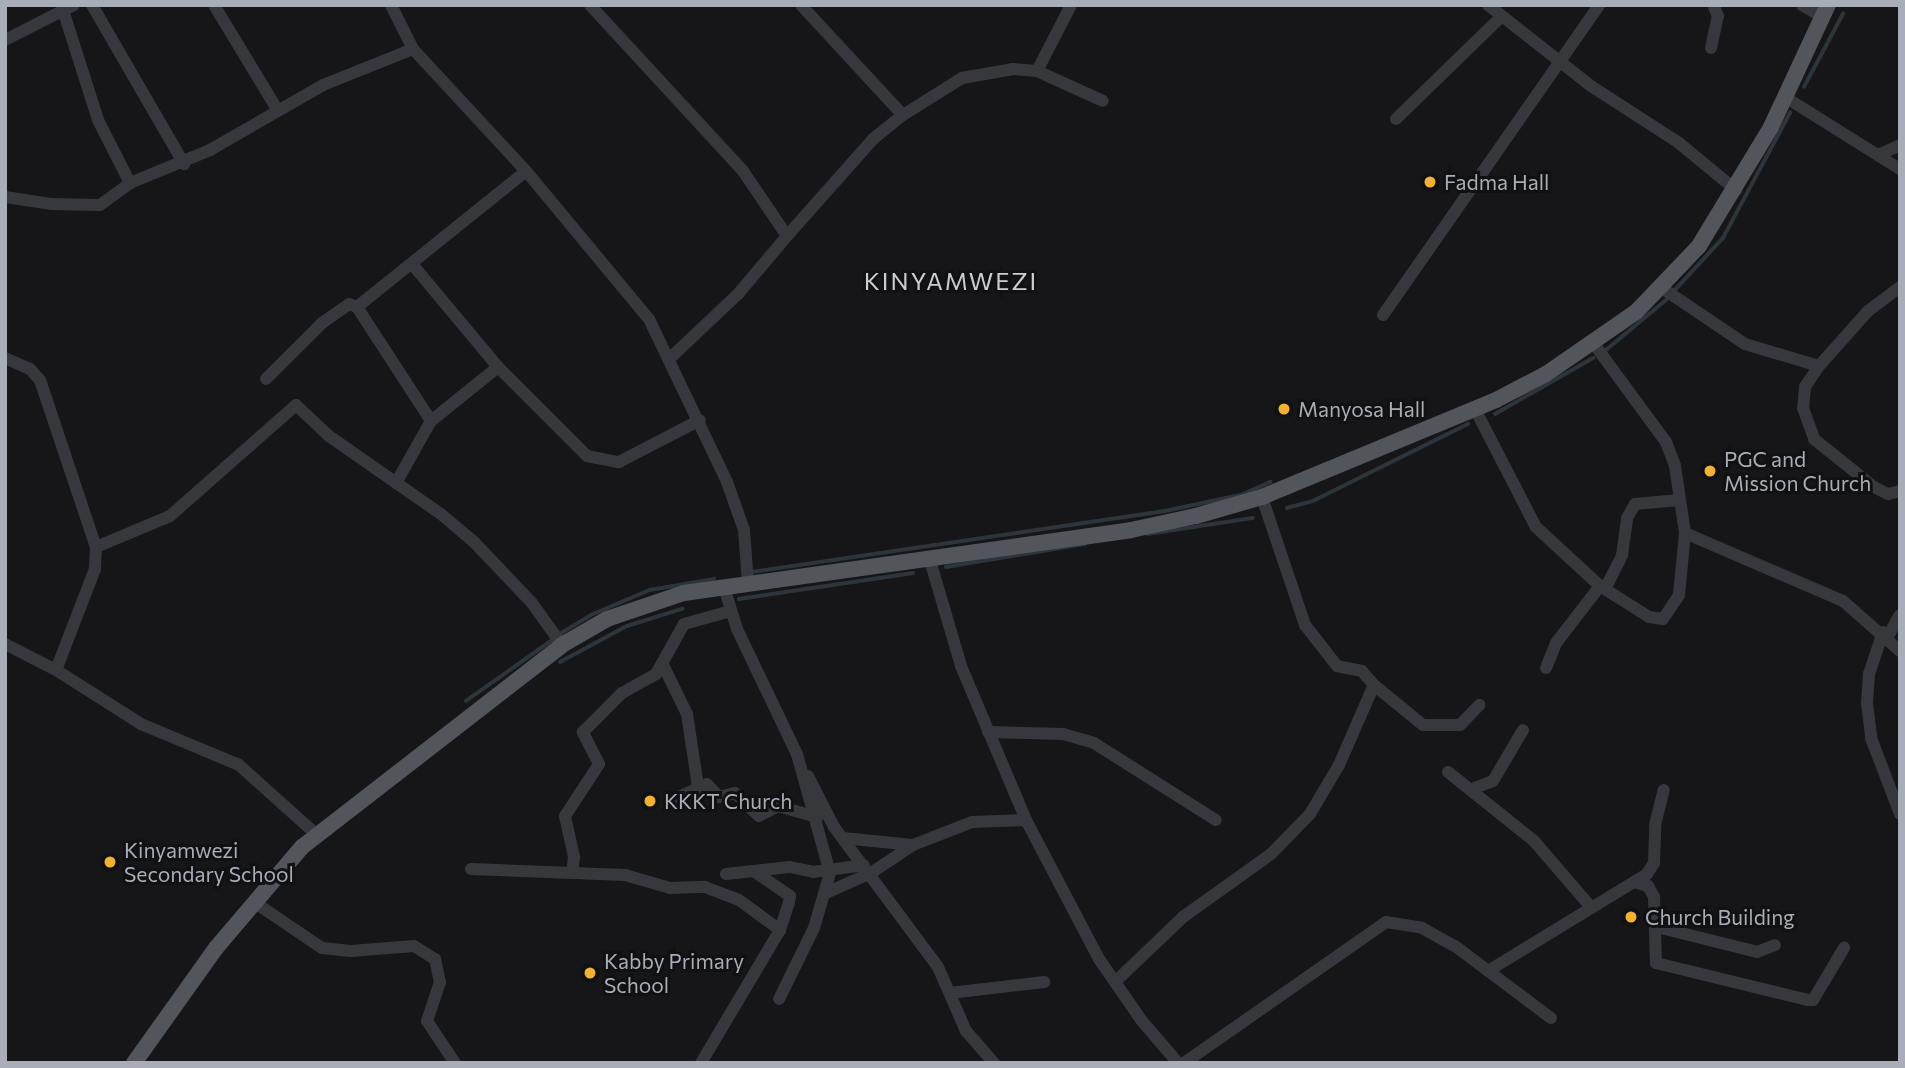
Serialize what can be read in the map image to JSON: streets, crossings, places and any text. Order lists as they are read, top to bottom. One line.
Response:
{"districts":["KINYAMWEZI"],"places":["Fadma Hall","Manyosa Hall","PGC and Mission Church","KKKT Church","Kinyamwezi Secondary School","Church Building","Kabby Primary School"]}
